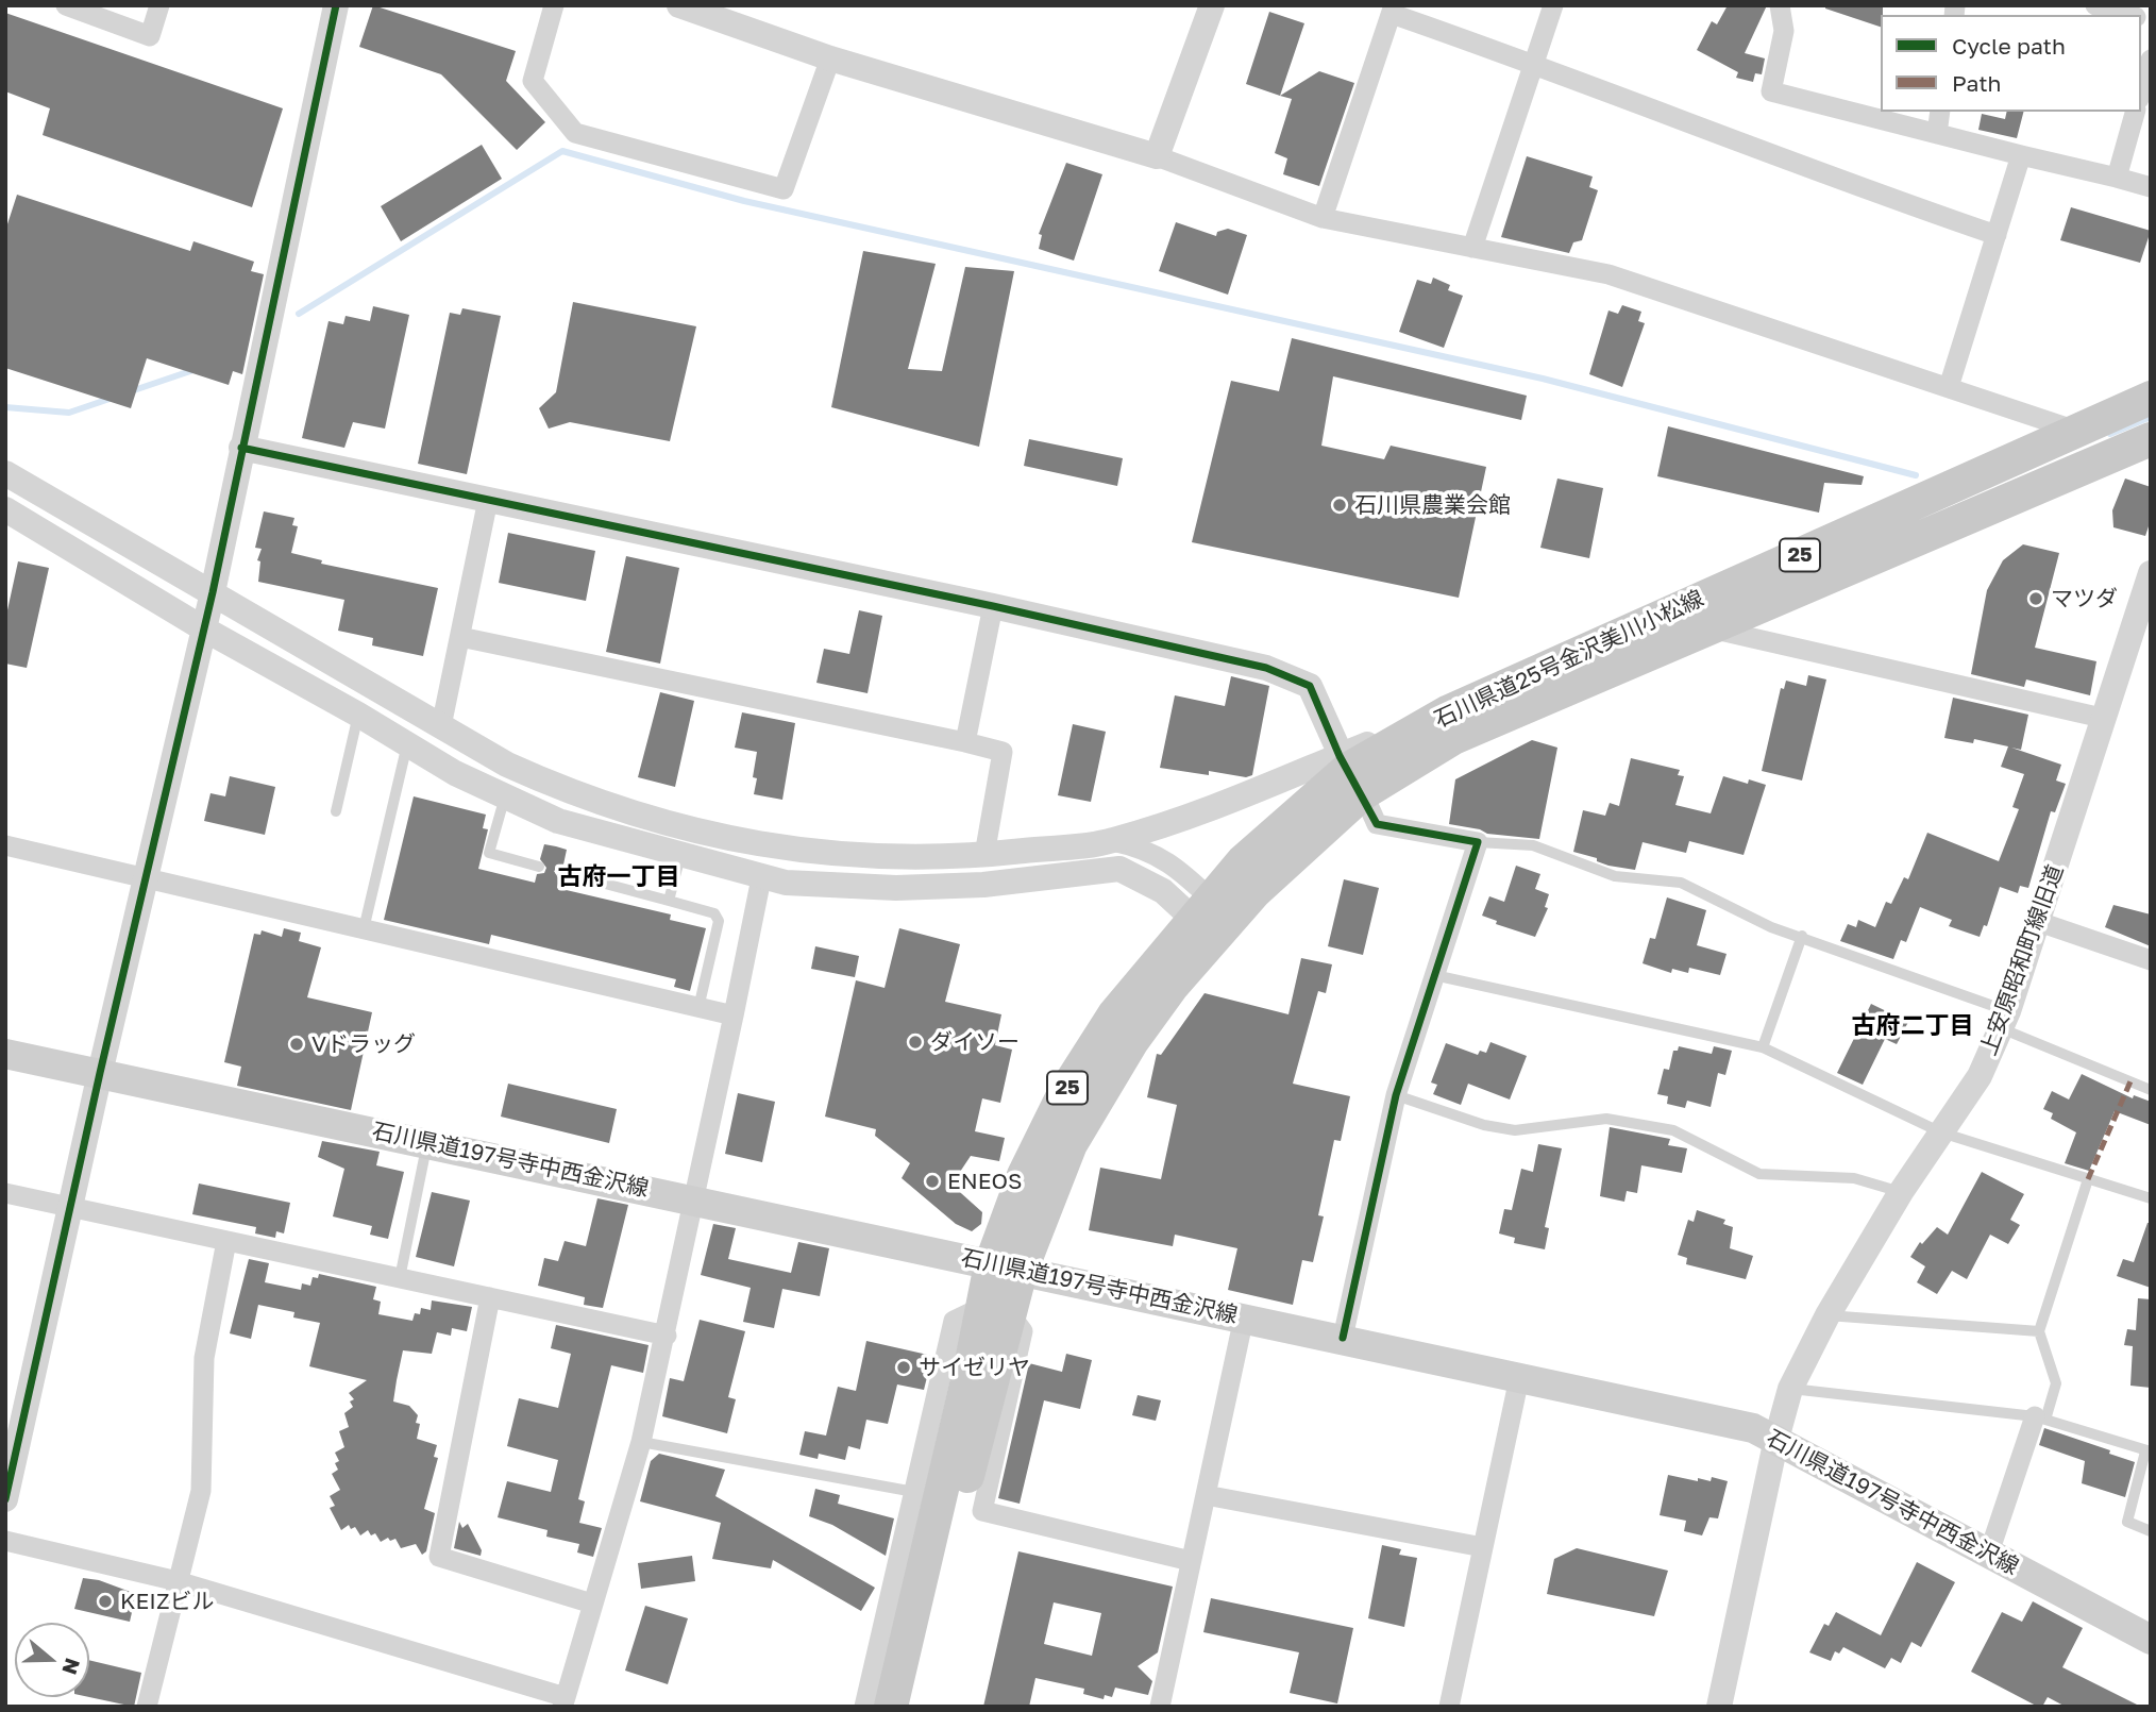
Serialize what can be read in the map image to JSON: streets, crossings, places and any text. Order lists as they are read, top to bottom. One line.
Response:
{"streets":{"main road":["25","石川県道25号金沢美川小松線","石川県道197号寺中西金沢線"],"street":["上安原昭和町線旧道"]},"crossings":[["25","石川県道25号金沢美川小松線"],["石川県道25号金沢美川小松線","石川県道197号寺中西金沢線"],["上安原昭和町線旧道","石川県道197号寺中西金沢線"]],"districts":["古府一丁目","古府二丁目"],"places":["石川県農業会館","マツダ","ダイソー","Vドラッグ","ENEOS","サイゼリヤ","KEIZビル"],"legend":["Cycle path","Path"],"north":"right"}
